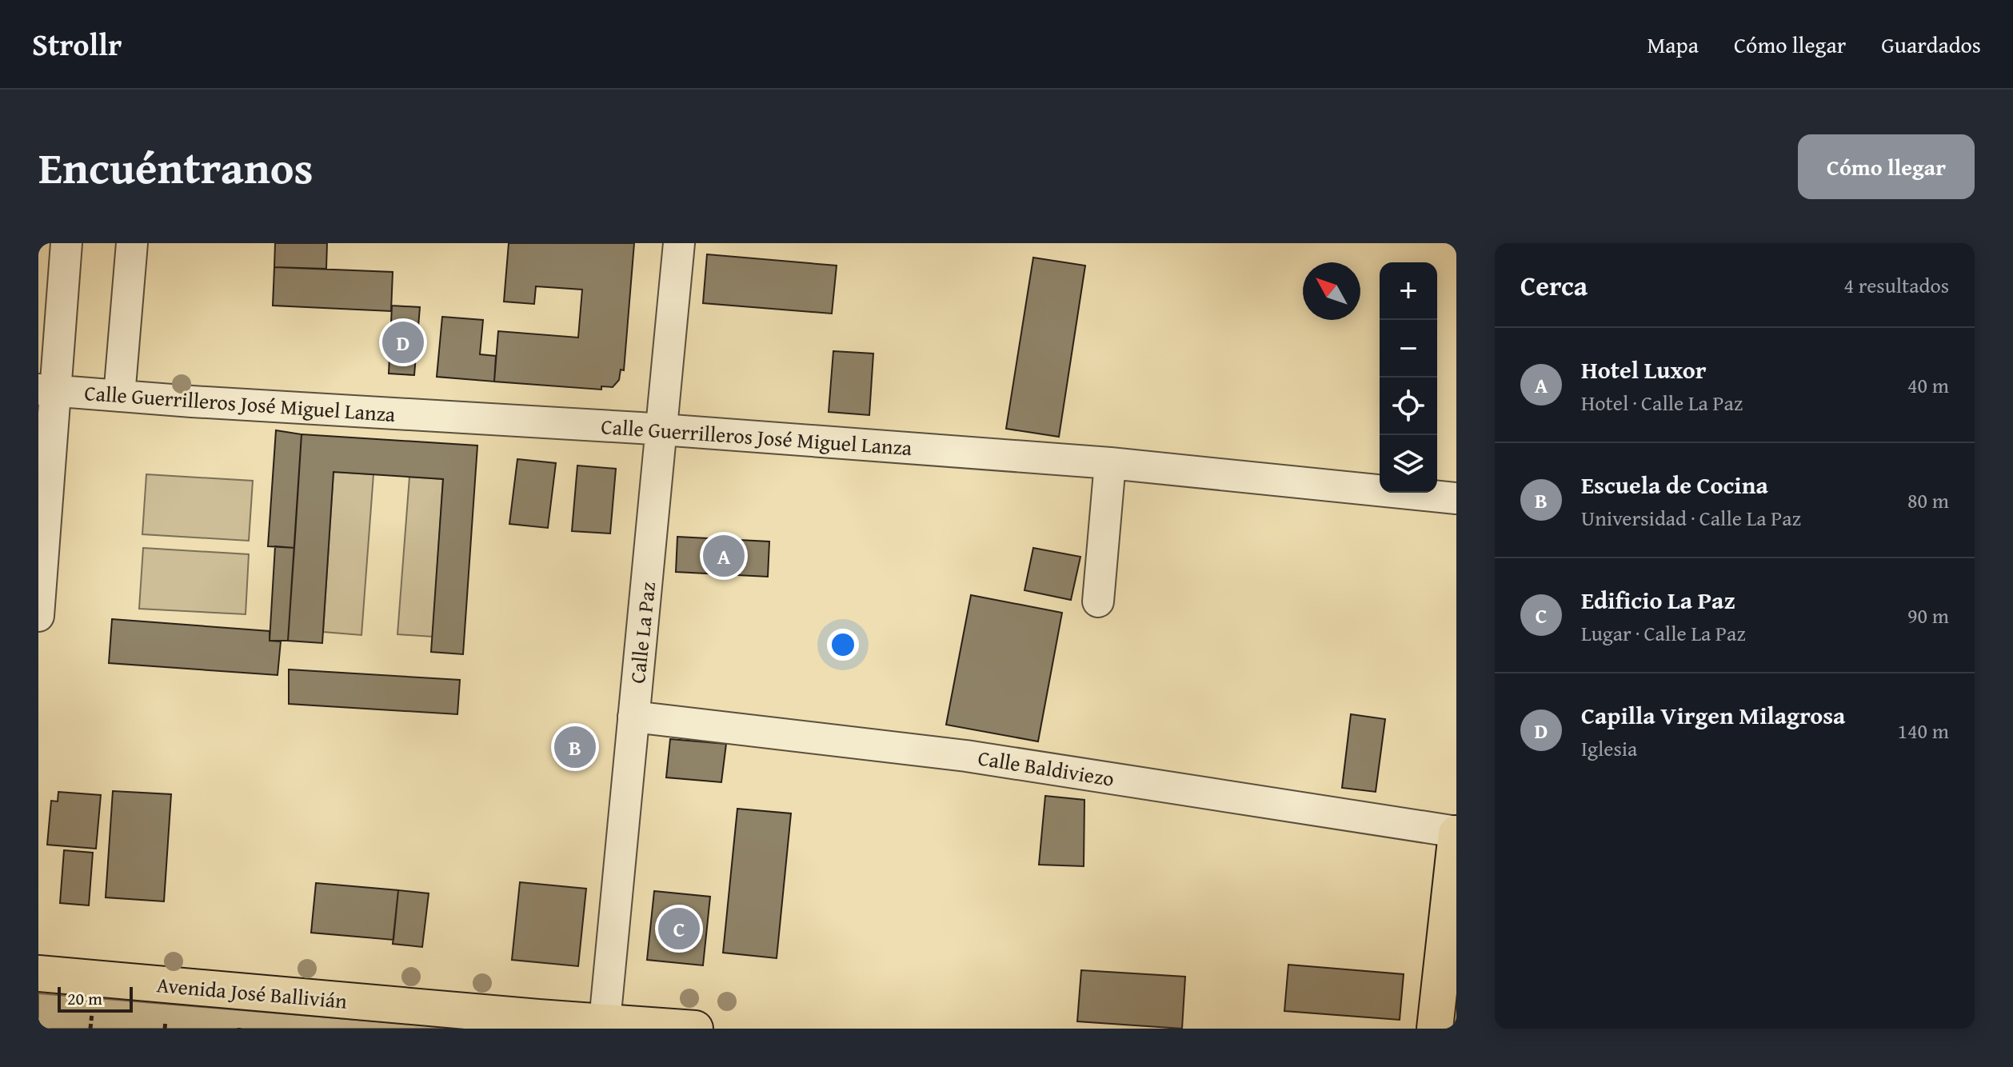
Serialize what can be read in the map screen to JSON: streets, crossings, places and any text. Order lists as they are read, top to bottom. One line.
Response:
{"streets":{"main road":["Avenida José Ballivián"],"street":["Calle Guerrilleros José Miguel Lanza","Calle La Paz","Calle Baldiviezo"]},"crossings":[["Calle Guerrilleros José Miguel Lanza","Calle La Paz"],["Calle La Paz","Calle Baldiviezo"],["Calle La Paz","Avenida José Ballivián"]],"scale_bar":"20 m","north":"top left","page":{"header":"Strollr","nav":["Mapa","Cómo llegar","Guardados"],"title":"Encuéntranos","buttons":"Cómo llegar","heading":["Cerca","4 resultados"],"map_buttons":["+","−"],"pins":["D","A","B","C"],"list":[{"mark":"A","name":"Hotel Luxor","note":"Hotel · Calle La Paz","value":"40 m"},{"mark":"B","name":"Escuela de Cocina","note":"Universidad · Calle La Paz","value":"80 m"},{"mark":"C","name":"Edificio La Paz","note":"Lugar · Calle La Paz","value":"90 m"},{"mark":"D","name":"Capilla Virgen Milagrosa","note":"Iglesia","value":"140 m"}],"scale":"20 m"}}
